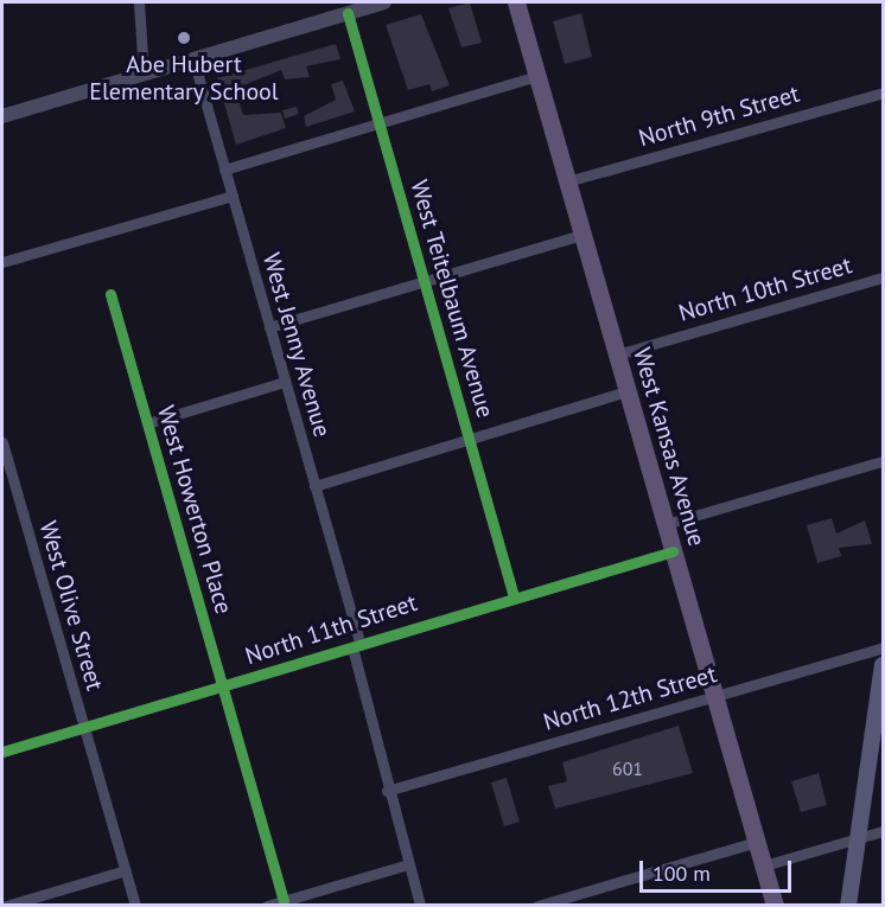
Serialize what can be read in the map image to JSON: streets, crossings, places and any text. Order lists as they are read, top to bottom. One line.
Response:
{"streets":{"main road":["West Kansas Avenue"],"street":["North 9th Street","North 10th Street","West Teitelbaum Avenue","West Jenny Avenue","West Howerton Place","West Olive Street","North 11th Street","North 12th Street"]},"crossings":[["North 9th Street","West Kansas Avenue"],["North 10th Street","West Kansas Avenue"],["West Teitelbaum Avenue","North 11th Street"],["West Jenny Avenue","North 11th Street"],["West Jenny Avenue","North 12th Street"],["West Kansas Avenue","North 11th Street"],["West Kansas Avenue","North 12th Street"],["West Howerton Place","North 11th Street"],["West Olive Street","North 11th Street"]],"places":["Abe Hubert Elementary School"],"house_numbers":["601"],"scale_bar":"100 m"}
